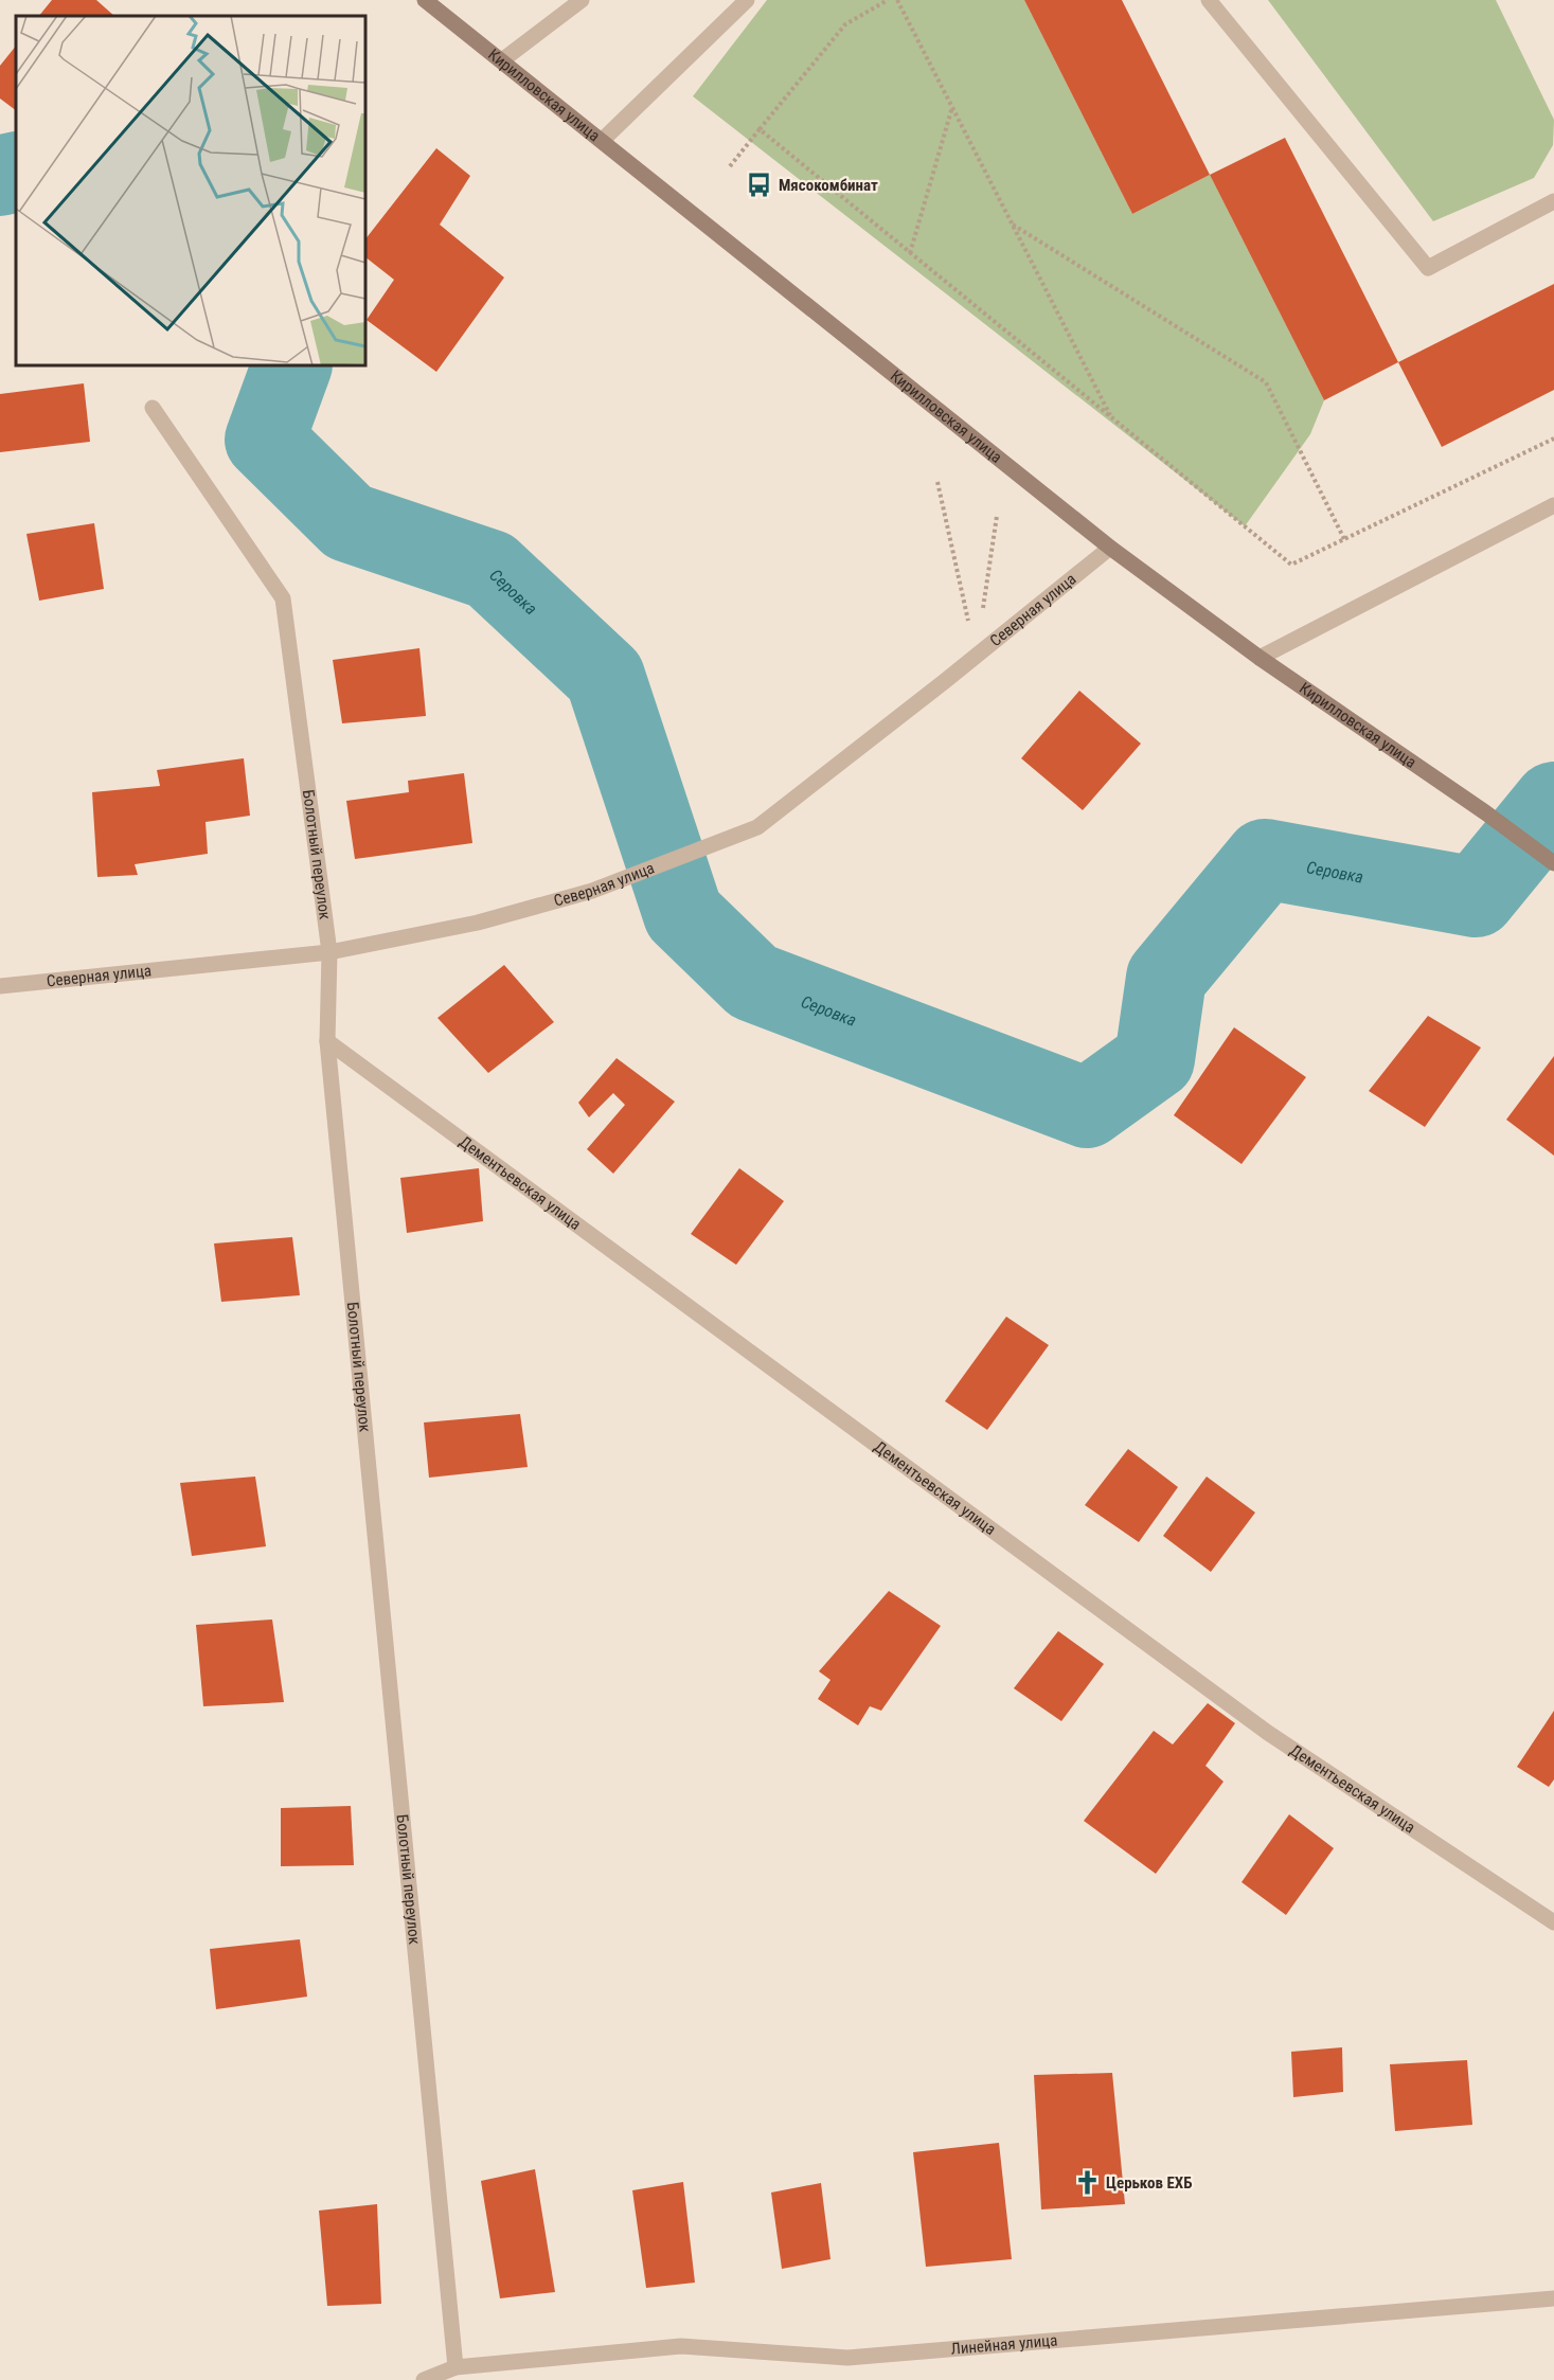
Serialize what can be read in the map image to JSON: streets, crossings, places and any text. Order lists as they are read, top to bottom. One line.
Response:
{"streets":{"main road":["Кирилловская улица"],"street":["Северная улица","Болотный переулок","Дементьевская улица","Линейная улица"]},"crossings":[["Кирилловская улица","Северная улица"],["Северная улица","Болотный переулок"],["Болотный переулок","Дементьевская улица"],["Болотный переулок","Линейная улица"]],"water":["Серовка"],"places":{"bus stop":["Мясокомбинат"],"church":["Церьков ЕХБ"]}}
